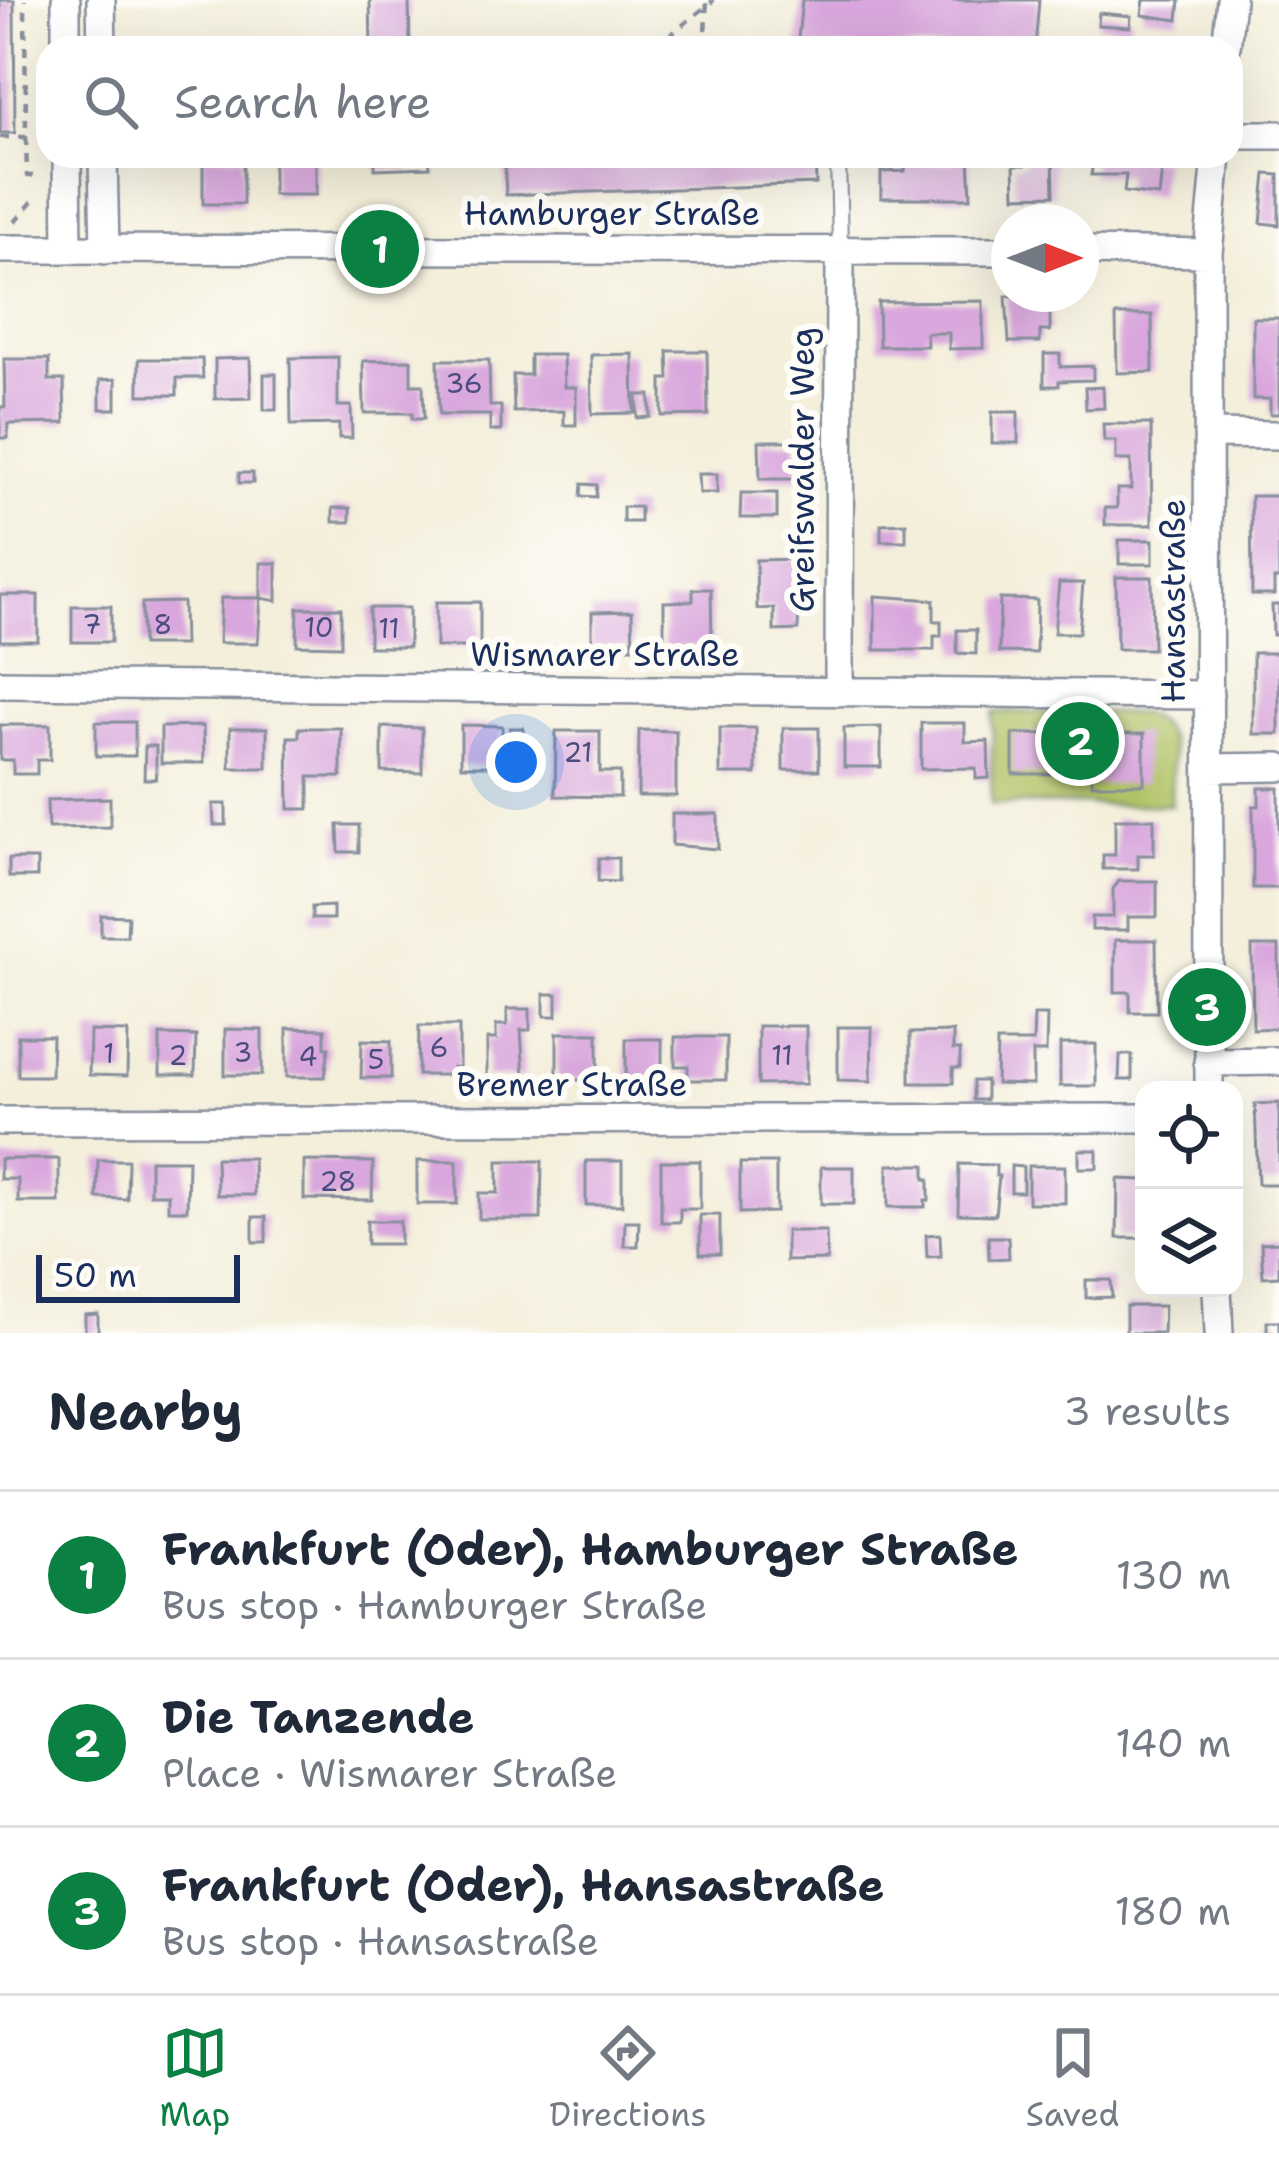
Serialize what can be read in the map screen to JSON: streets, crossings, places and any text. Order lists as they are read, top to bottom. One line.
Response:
{"streets":{"street":["Hamburger Straße","Greifswalder Weg","Hansastraße","Wismarer Straße","Bremer Straße"]},"crossings":[["Hamburger Straße","Greifswalder Weg"],["Greifswalder Weg","Wismarer Straße"],["Hansastraße","Wismarer Straße"]],"house_numbers":["36","7","8","10","11","21","6","3","1","2","11","4","5","28"],"scale_bar":"50 m","north":"right","page":{"search":"Search here","pins":["1","2","3"],"scale":"50 m","heading":["Nearby","3 results"],"list":[{"mark":"1","name":"Frankfurt (Oder), Hamburger Straße","note":"Bus stop · Hamburger Straße","value":"130 m"},{"mark":"2","name":"Die Tanzende","note":"Place · Wismarer Straße","value":"140 m"},{"mark":"3","name":"Frankfurt (Oder), Hansastraße","note":"Bus stop · Hansastraße","value":"180 m"}],"nav":["Map","Directions","Saved"]}}
